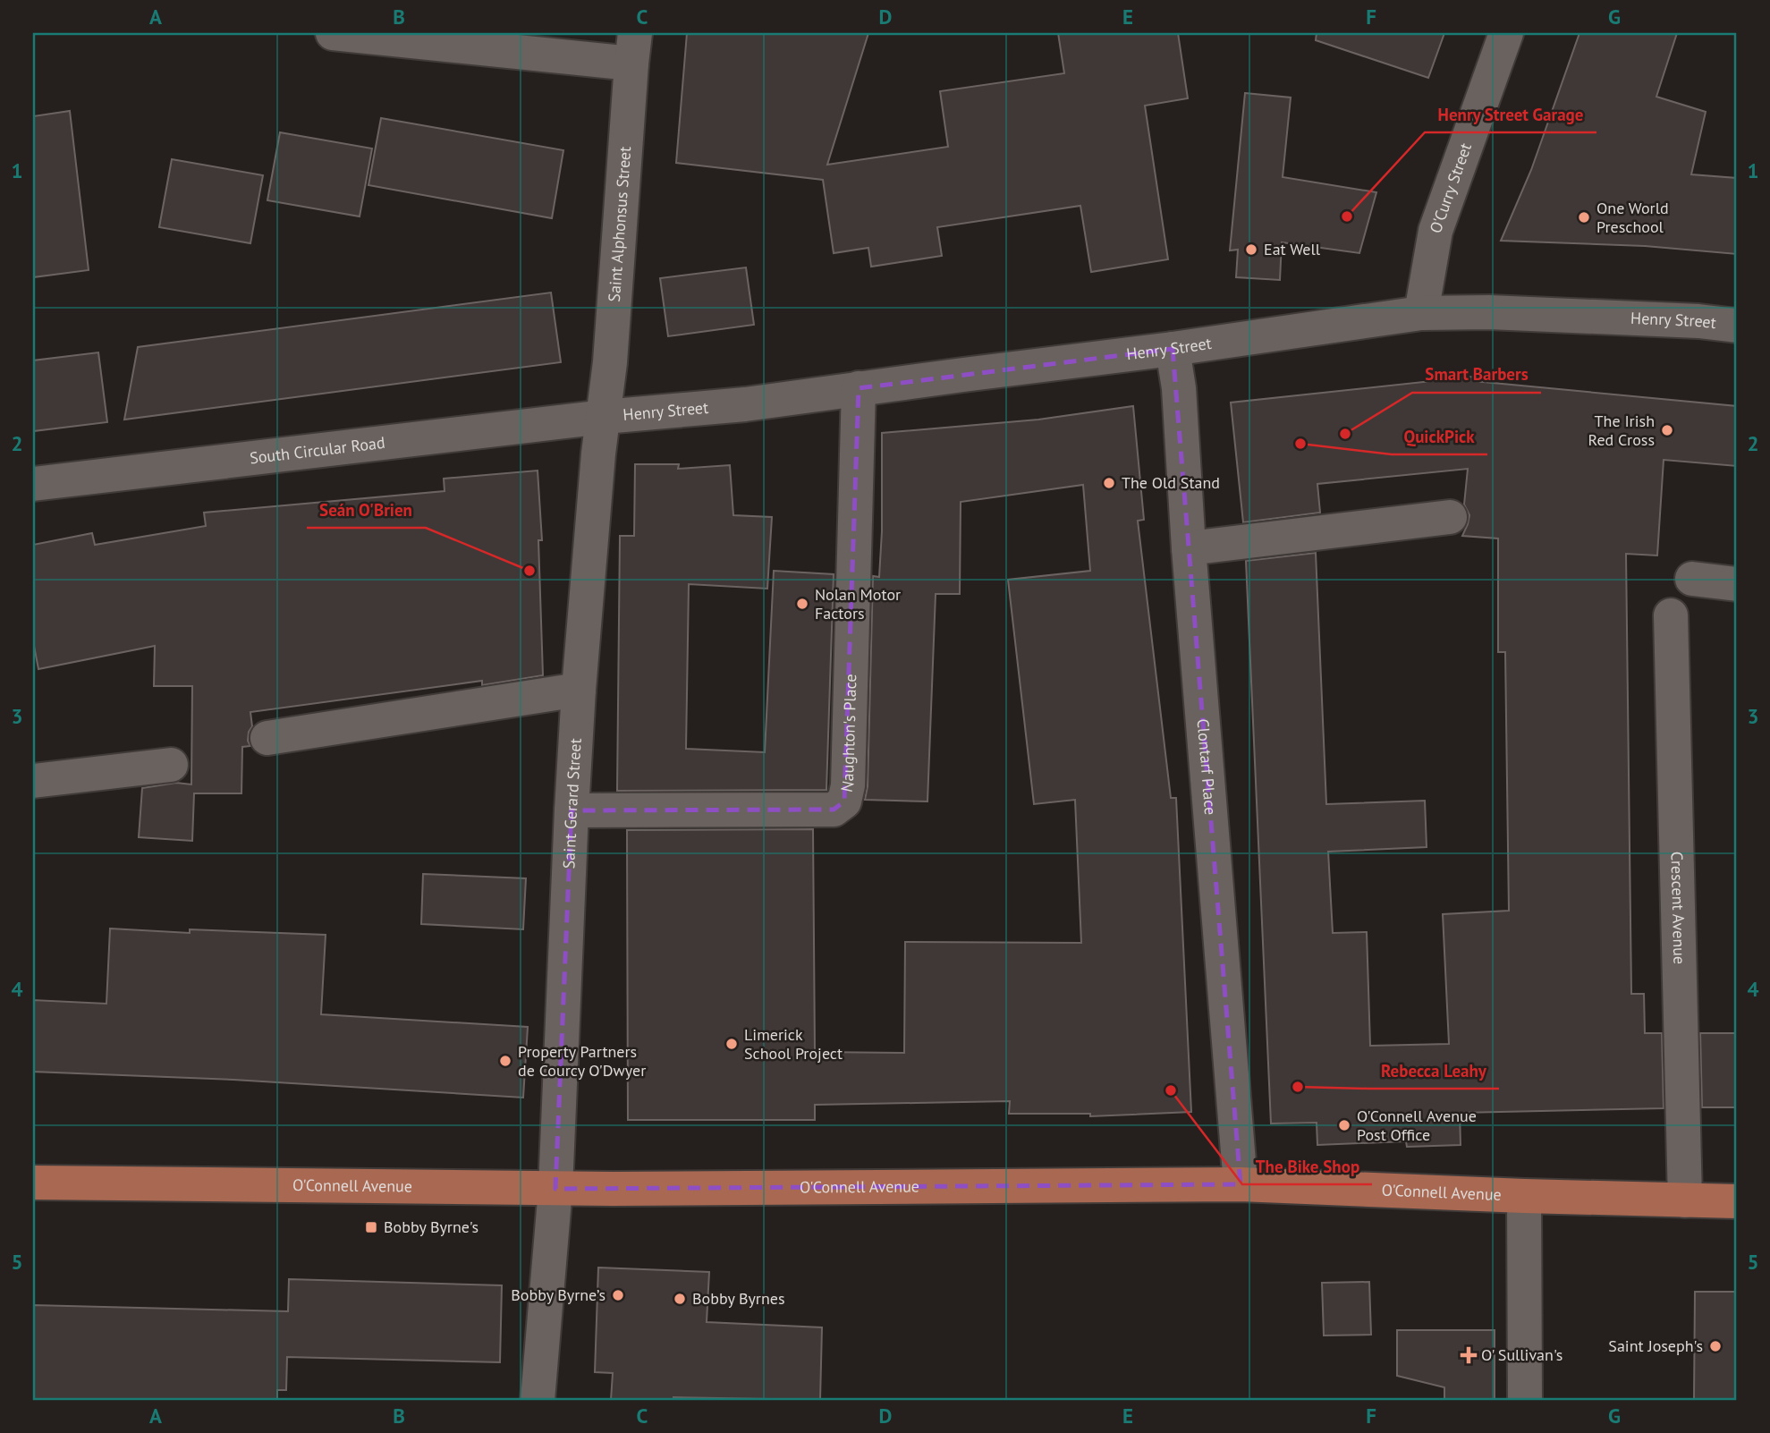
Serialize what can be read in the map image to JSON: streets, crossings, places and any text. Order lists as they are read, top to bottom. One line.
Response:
{"streets":{"main road":["O'Connell Avenue"],"street":["O'Curry Street","Saint Alphonsus Street","Henry Street","South Circular Road","Naughton's Place","Clontarf Place","Saint Gerard Street","Crescent Avenue"]},"crossings":[["O'Curry Street","Henry Street"],["Saint Alphonsus Street","Henry Street"],["Saint Alphonsus Street","South Circular Road"],["Saint Alphonsus Street","Saint Gerard Street"],["Henry Street","South Circular Road"],["Henry Street","Naughton's Place"],["Henry Street","Clontarf Place"],["Henry Street","Saint Gerard Street"],["South Circular Road","Saint Gerard Street"],["Naughton's Place","Saint Gerard Street"],["Clontarf Place","O'Connell Avenue"],["Saint Gerard Street","O'Connell Avenue"],["Crescent Avenue","O'Connell Avenue"]],"places":{"other":["Henry Street Garage","One World Preschool","Eat Well","The Irish Red Cross","Smart Barbers","QuickPick","The Old Stand","Seán O'Brien","Nolan Motor Factors","Limerick School Project","Property Partners de Courcy O'Dwyer","Rebecca Leahy","The Bike Shop","O'Connell Avenue Post Office","Bobby Byrne’s","Bobby Byrnes","Saint Joseph's"],"transit":["Bobby Byrne's"],"health":["O' Sullivan's"]},"grid":{"columns":["A","B","C","D","E","F","G"],"rows":["1","2","3","4","5"]}}
